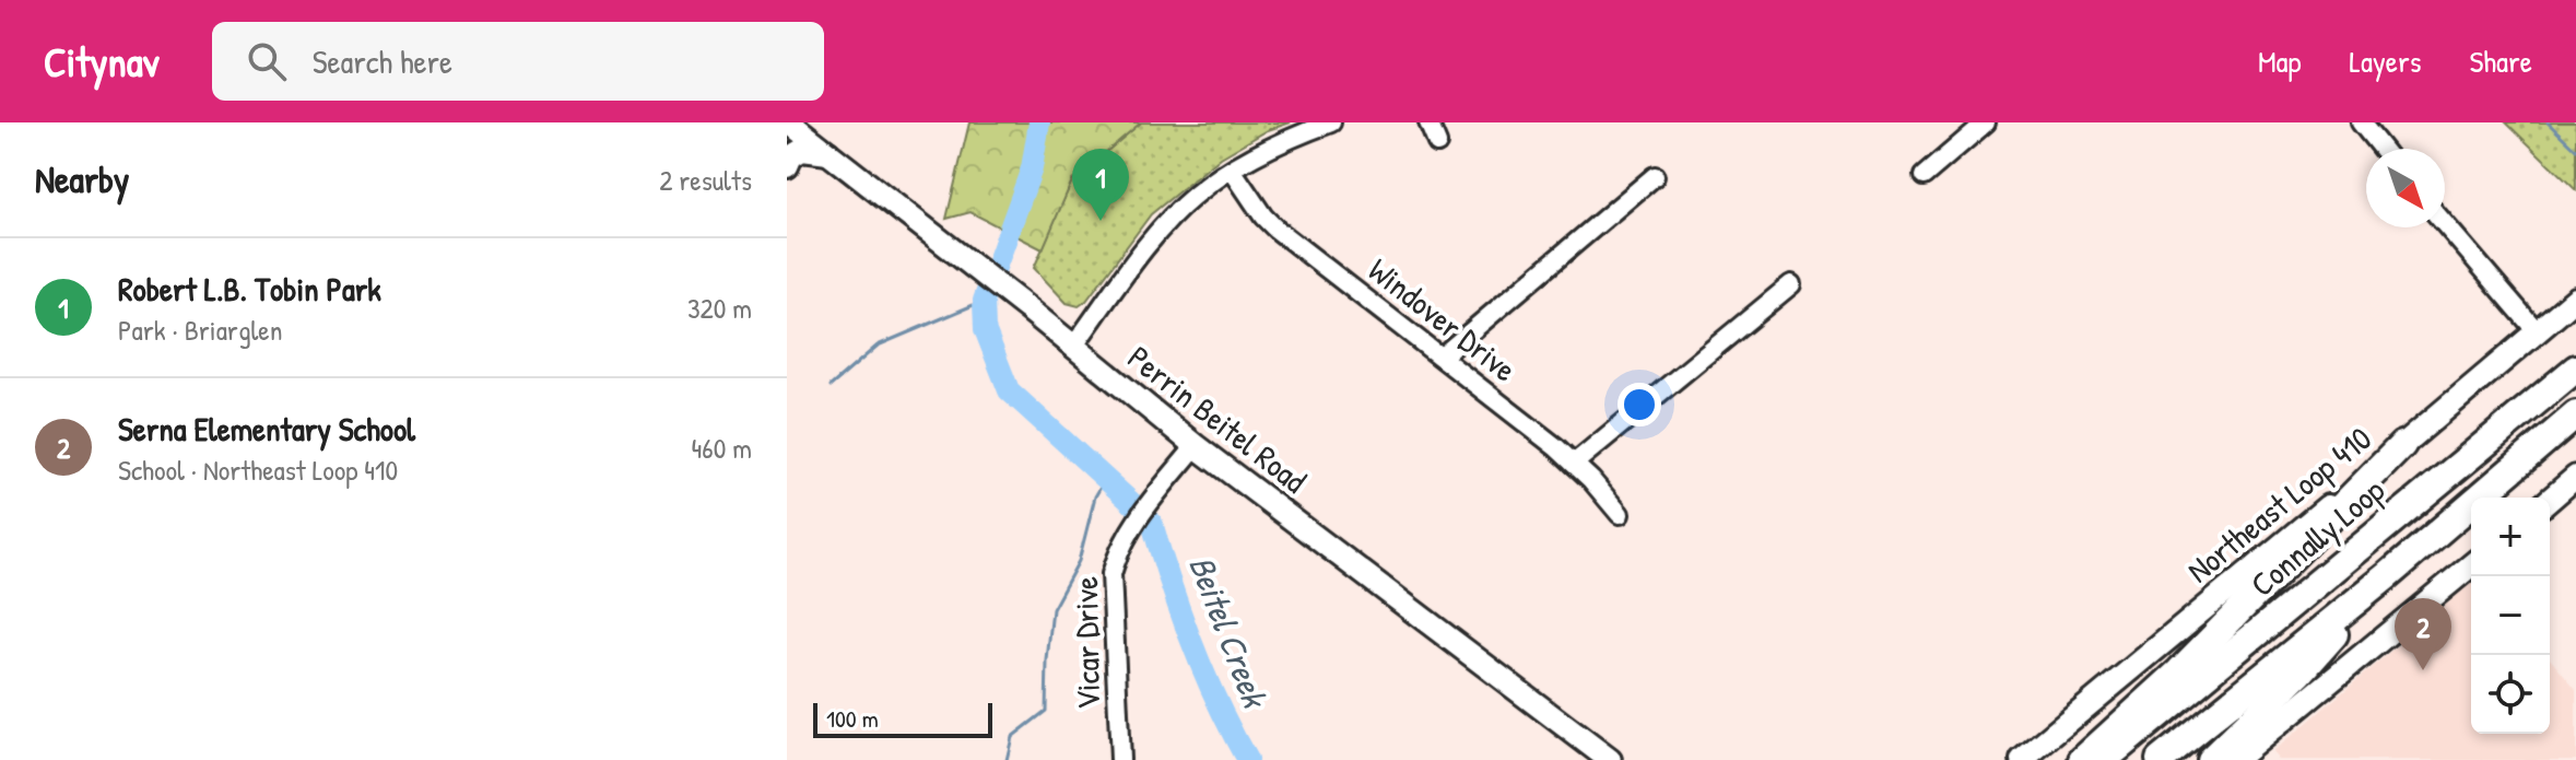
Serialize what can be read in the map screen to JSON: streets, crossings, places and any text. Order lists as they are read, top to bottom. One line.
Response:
{"streets":{"highway":["Connally Loop"],"main road":["Perrin Beitel Road","Northeast Loop 410"],"street":["Windover Drive","Vicar Drive"]},"crossings":[["Perrin Beitel Road","Vicar Drive"]],"water":["Beitel Creek"],"scale_bar":"100 m","north":"bottom right","page":{"header":"Citynav","search":"Search here","nav":["Map","Layers","Share"],"heading":["Nearby","2 results"],"pins":["1","2"],"list":[{"mark":"1","name":"Robert L.B. Tobin Park","note":"Park · Briarglen","value":"320 m"},{"mark":"2","name":"Serna Elementary School","note":"School · Northeast Loop 410","value":"460 m"}],"map_buttons":["+","−"],"scale":"100 m"}}
